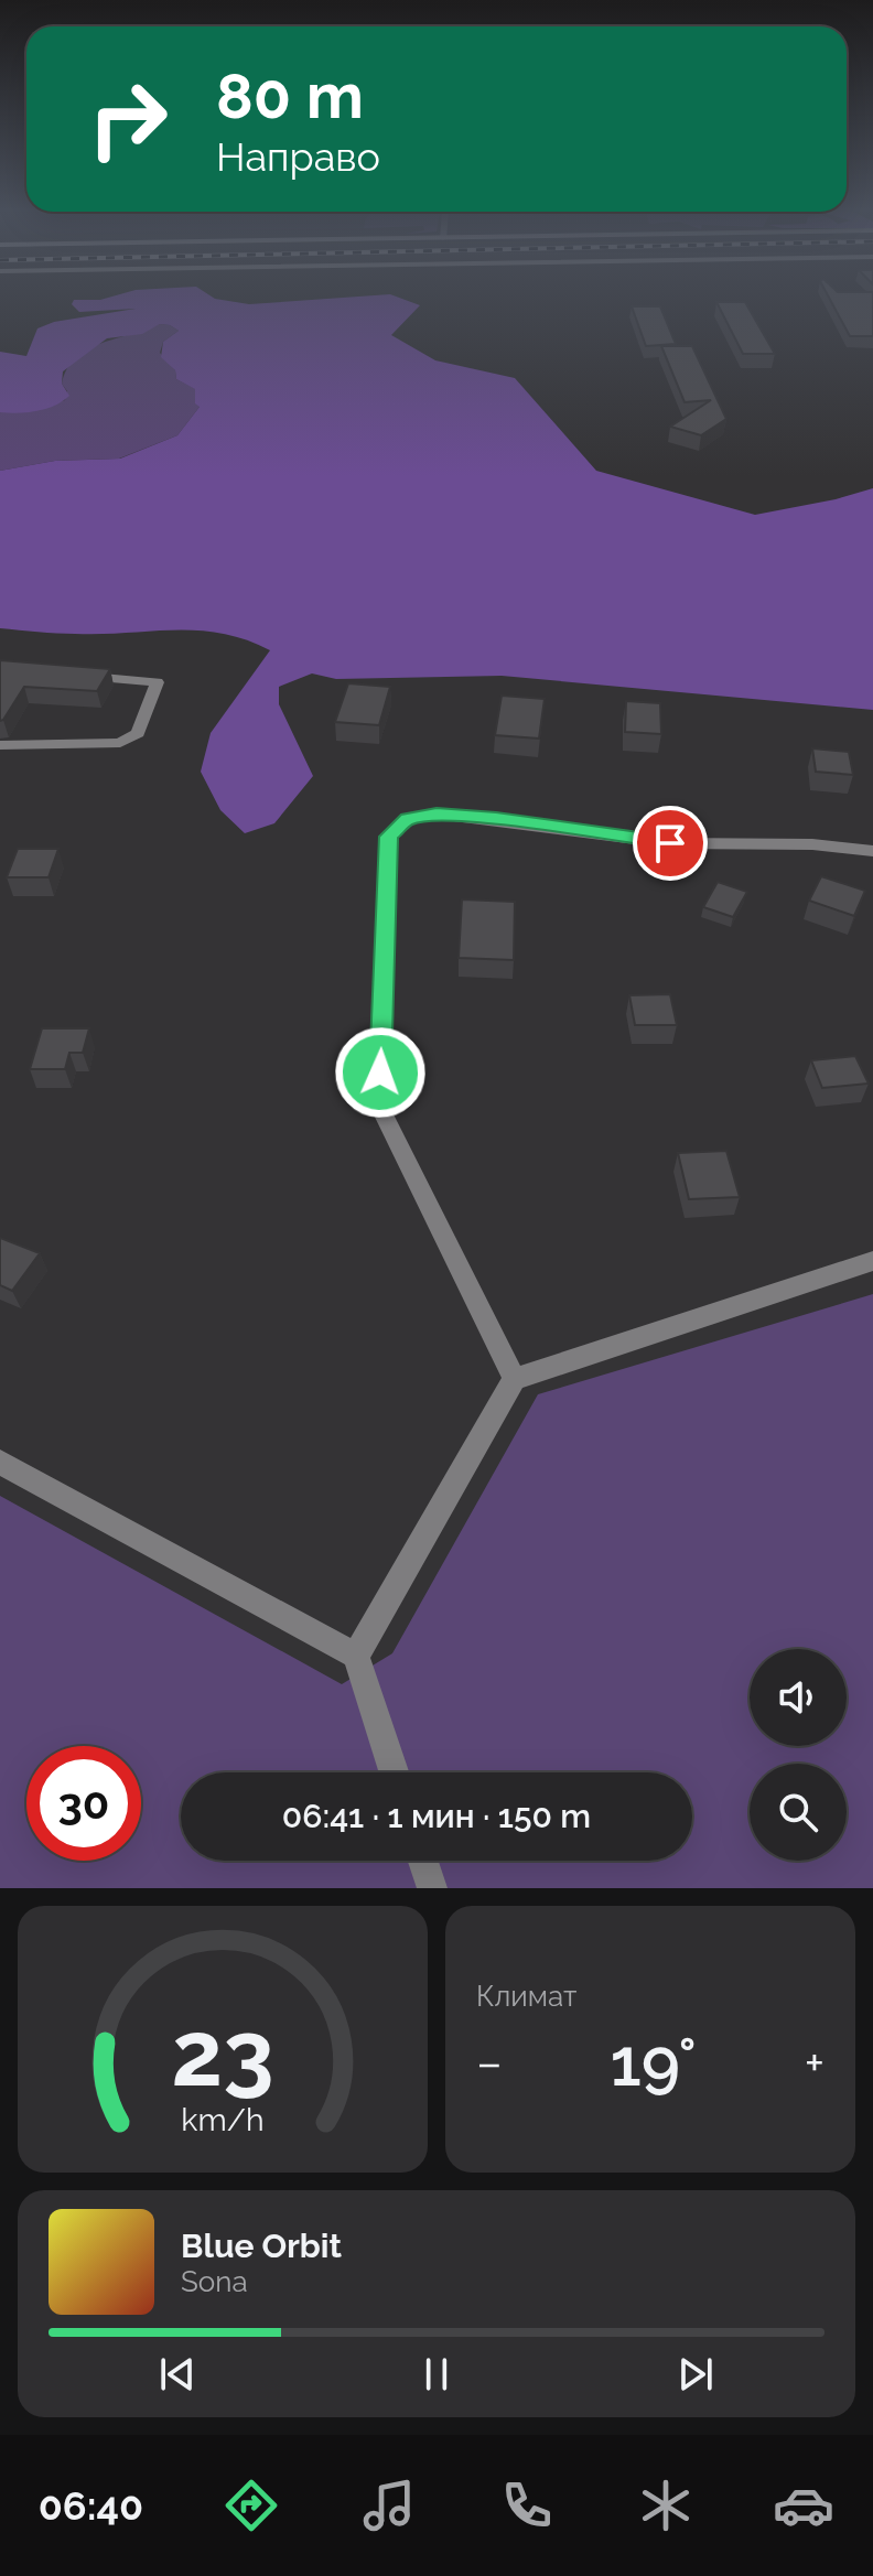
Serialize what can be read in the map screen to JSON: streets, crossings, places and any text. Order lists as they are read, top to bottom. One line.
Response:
{"page":{"turn":["80 m","Направо"],"limit":"30","trip":"06:41 · 1 мин · 150 m","tile":"Климат","heat":["−","19°","+"],"song":["Blue Orbit","Sona"],"tabs":"06:40","gauge":["23","km/h"]}}
